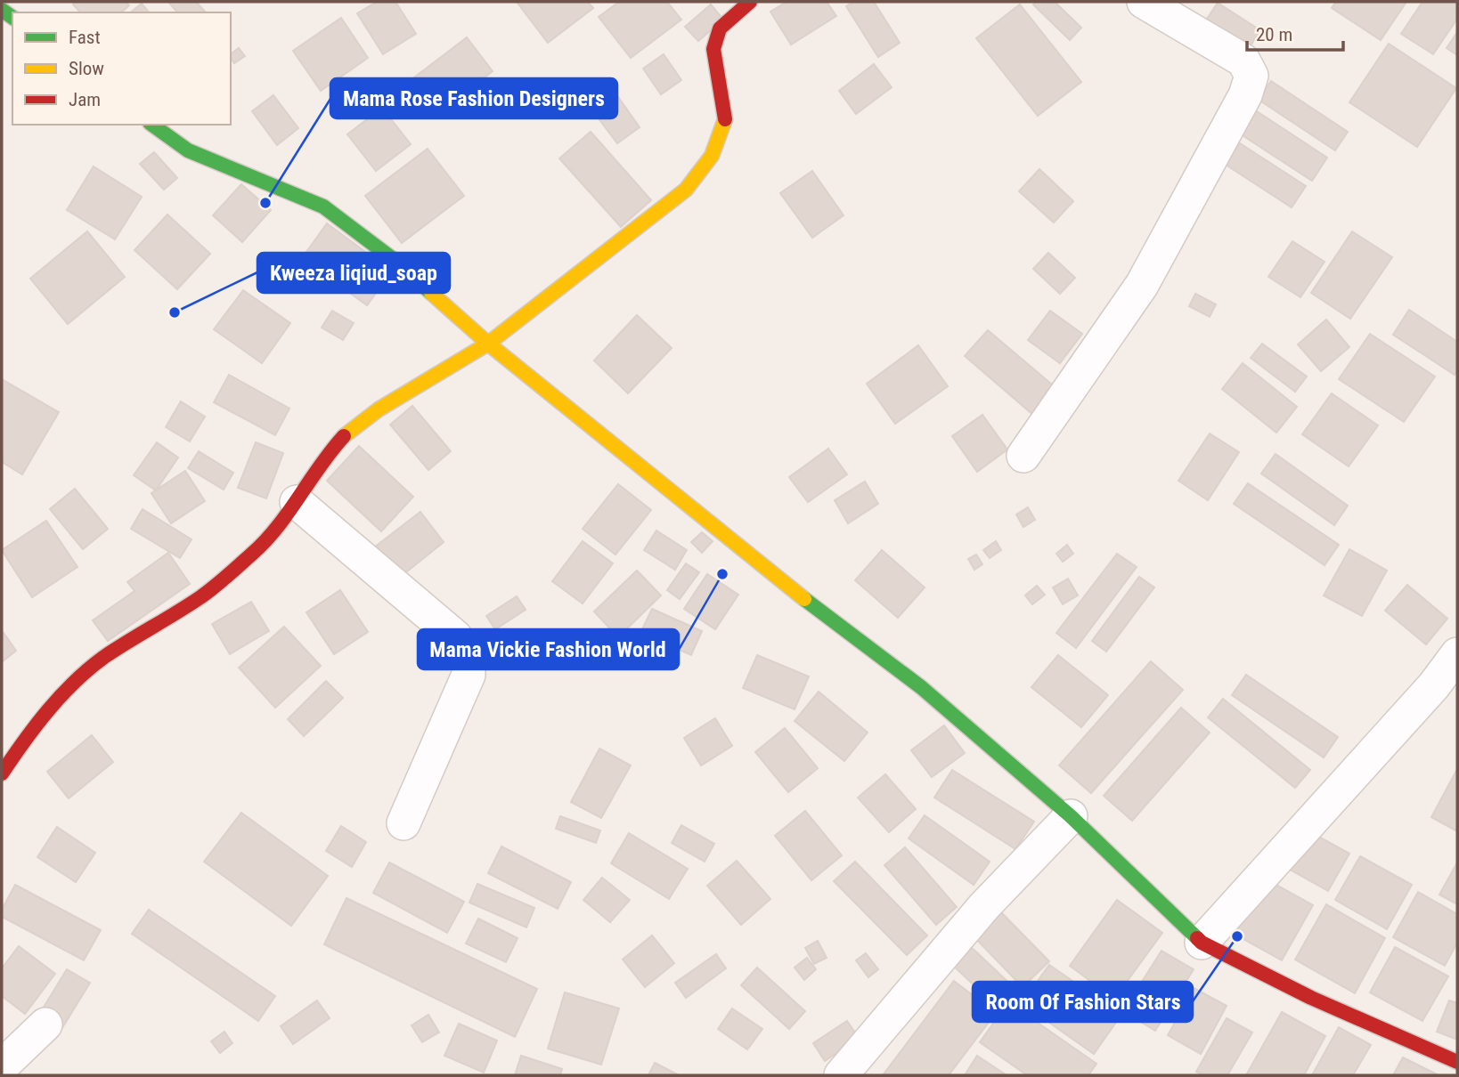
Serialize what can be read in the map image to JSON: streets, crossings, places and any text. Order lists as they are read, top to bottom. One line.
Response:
{"places":["Mama Rose Fashion Designers","Kweeza liqiud_soap","Mama Vickie Fashion World","Room Of Fashion Stars"],"legend":["Fast","Slow","Jam"],"scale_bar":"20 m"}
